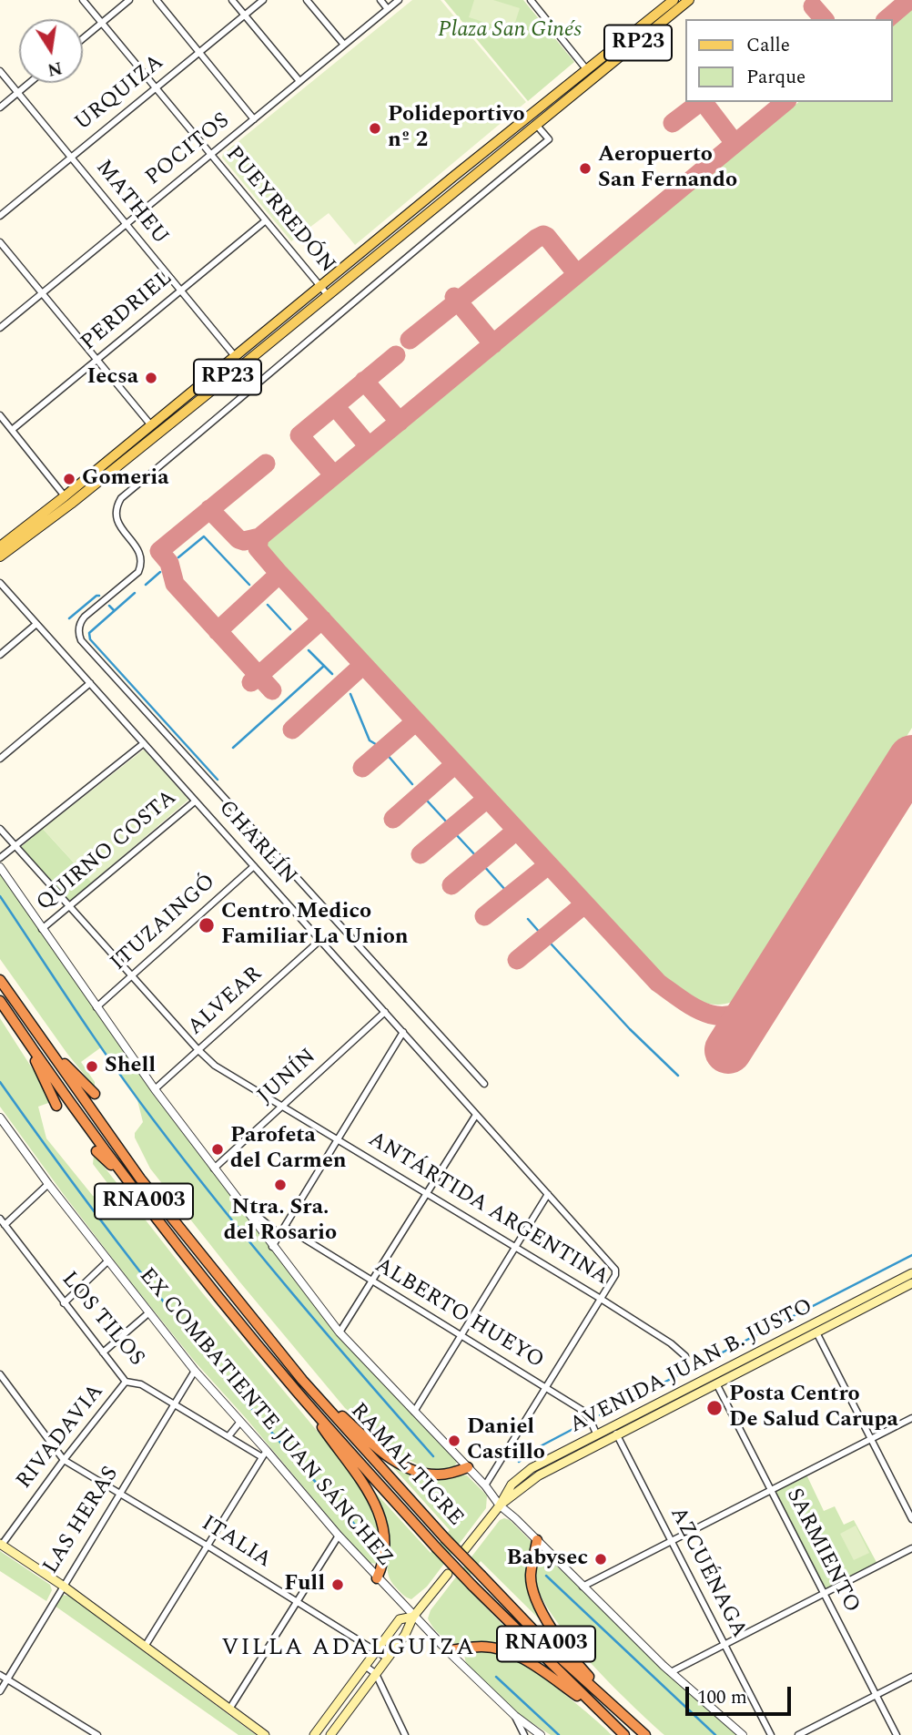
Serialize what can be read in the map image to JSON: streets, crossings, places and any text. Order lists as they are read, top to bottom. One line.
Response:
{"streets":{"highway":["RNA003","RAMAL TIGRE"],"main road":["RP23","AVENIDA JUAN B. JUSTO"],"street":["URQUIZA","POCITOS","MATHEU","PUEYRREDÓN","PERDRIEL","CHARLÍN","QUIRNO COSTA","ITUZAINGÓ","ALVEAR","JUNÍN","ANTÁRTIDA ARGENTINA","ALBERTO HUEYO","LOS TILOS","EX COMBATIENTE JUAN SÁNCHEZ","RIVADAVIA","LAS HERAS","ITALIA","SARMIENTO","AZCUÉNAGA"]},"crossings":[["RP23","MATHEU"],["RP23","PUEYRREDÓN"],["URQUIZA","MATHEU"],["URQUIZA","PUEYRREDÓN"],["POCITOS","MATHEU"],["POCITOS","PUEYRREDÓN"],["MATHEU","PERDRIEL"],["PUEYRREDÓN","PERDRIEL"],["CHARLÍN","QUIRNO COSTA"],["CHARLÍN","ITUZAINGÓ"],["CHARLÍN","ALVEAR"],["CHARLÍN","JUNÍN"],["CHARLÍN","ANTÁRTIDA ARGENTINA"],["QUIRNO COSTA","ANTÁRTIDA ARGENTINA"],["ITUZAINGÓ","ANTÁRTIDA ARGENTINA"],["ALVEAR","ANTÁRTIDA ARGENTINA"],["JUNÍN","ANTÁRTIDA ARGENTINA"],["RNA003","RAMAL TIGRE"],["ALBERTO HUEYO","AVENIDA JUAN B. JUSTO"],["LOS TILOS","EX COMBATIENTE JUAN SÁNCHEZ"],["LOS TILOS","RIVADAVIA"],["LOS TILOS","LAS HERAS"],["AVENIDA JUAN B. JUSTO","SARMIENTO"],["AVENIDA JUAN B. JUSTO","AZCUÉNAGA"],["EX COMBATIENTE JUAN SÁNCHEZ","RIVADAVIA"],["EX COMBATIENTE JUAN SÁNCHEZ","LAS HERAS"],["RIVADAVIA","ITALIA"],["LAS HERAS","ITALIA"]],"districts":["VILLA ADALGUIZA"],"parks":["Plaza San Ginés"],"places":["Polideportivo nº 2","Aeropuerto San Fernando","Iecsa","Gomeria","Centro Medico Familiar La Union","Shell","Parofeta del Carmen","Ntra. Sra. del Rosario","Posta Centro De Salud Carupa","Daniel Castillo","Babysec","Full"],"legend":["Calle","Parque"],"scale_bar":"100 m","north":"bottom"}
